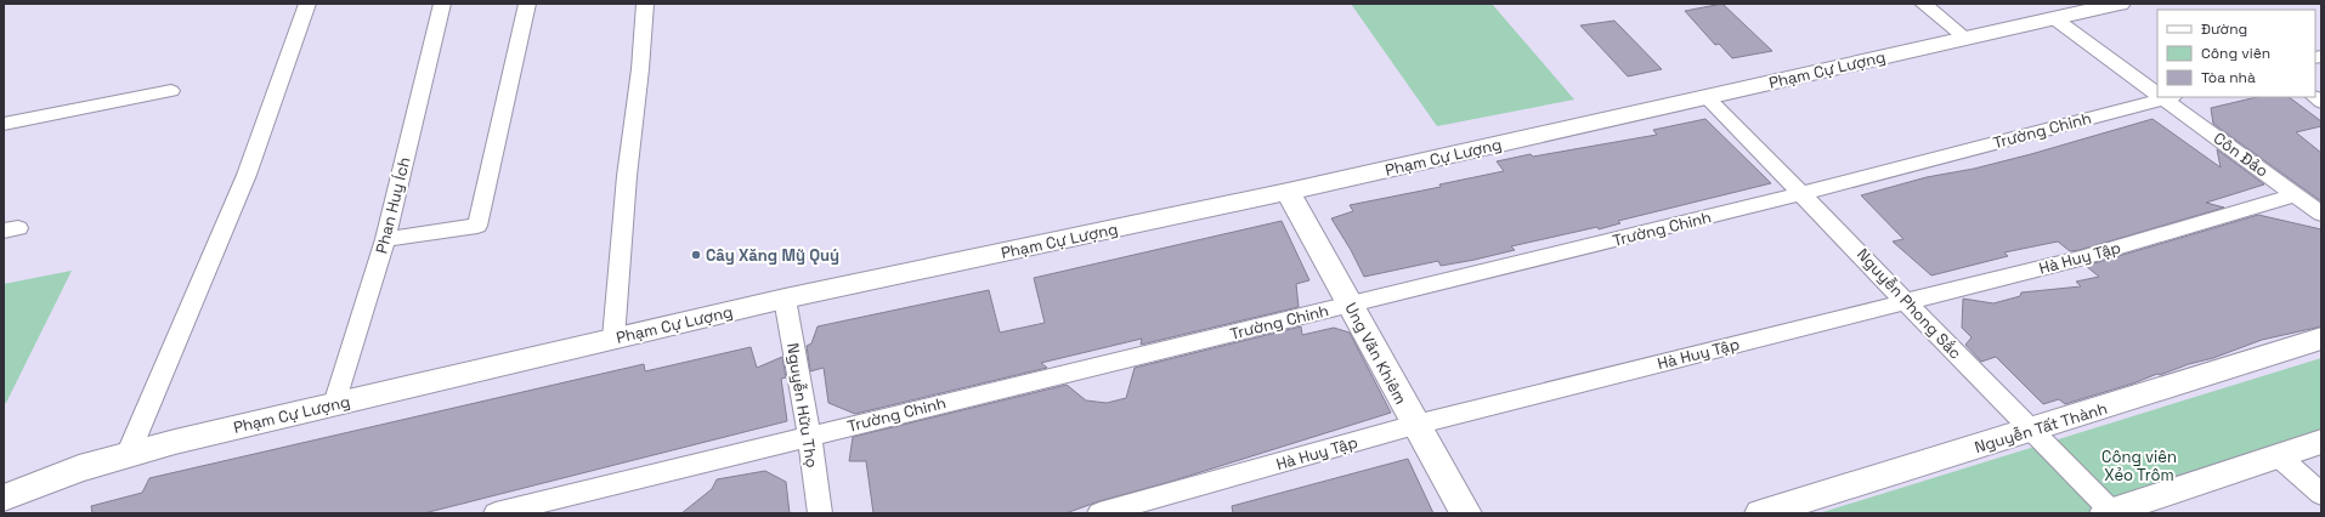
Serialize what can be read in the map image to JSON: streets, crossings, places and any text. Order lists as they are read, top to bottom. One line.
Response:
{"streets":{"street":["Phạm Cự Lượng","Trường Chinh","Côn Đảo","Phan Huy Ích","Hà Huy Tập","Nguyễn Phong Sắc","Ung Văn Khiêm","Nguyễn Hữu Thọ","Nguyễn Tất Thành"]},"crossings":[["Phạm Cự Lượng","Côn Đảo"],["Phạm Cự Lượng","Phan Huy Ích"],["Phạm Cự Lượng","Nguyễn Phong Sắc"],["Phạm Cự Lượng","Ung Văn Khiêm"],["Phạm Cự Lượng","Nguyễn Hữu Thọ"],["Trường Chinh","Nguyễn Phong Sắc"],["Trường Chinh","Ung Văn Khiêm"],["Trường Chinh","Nguyễn Hữu Thọ"],["Côn Đảo","Hà Huy Tập"],["Hà Huy Tập","Nguyễn Phong Sắc"],["Hà Huy Tập","Ung Văn Khiêm"],["Nguyễn Phong Sắc","Nguyễn Tất Thành"]],"parks":["Công viên Xẻo Trôm"],"places":["Cây Xăng Mỹ Quý"],"legend":["Đường","Công viên","Tòa nhà"]}
